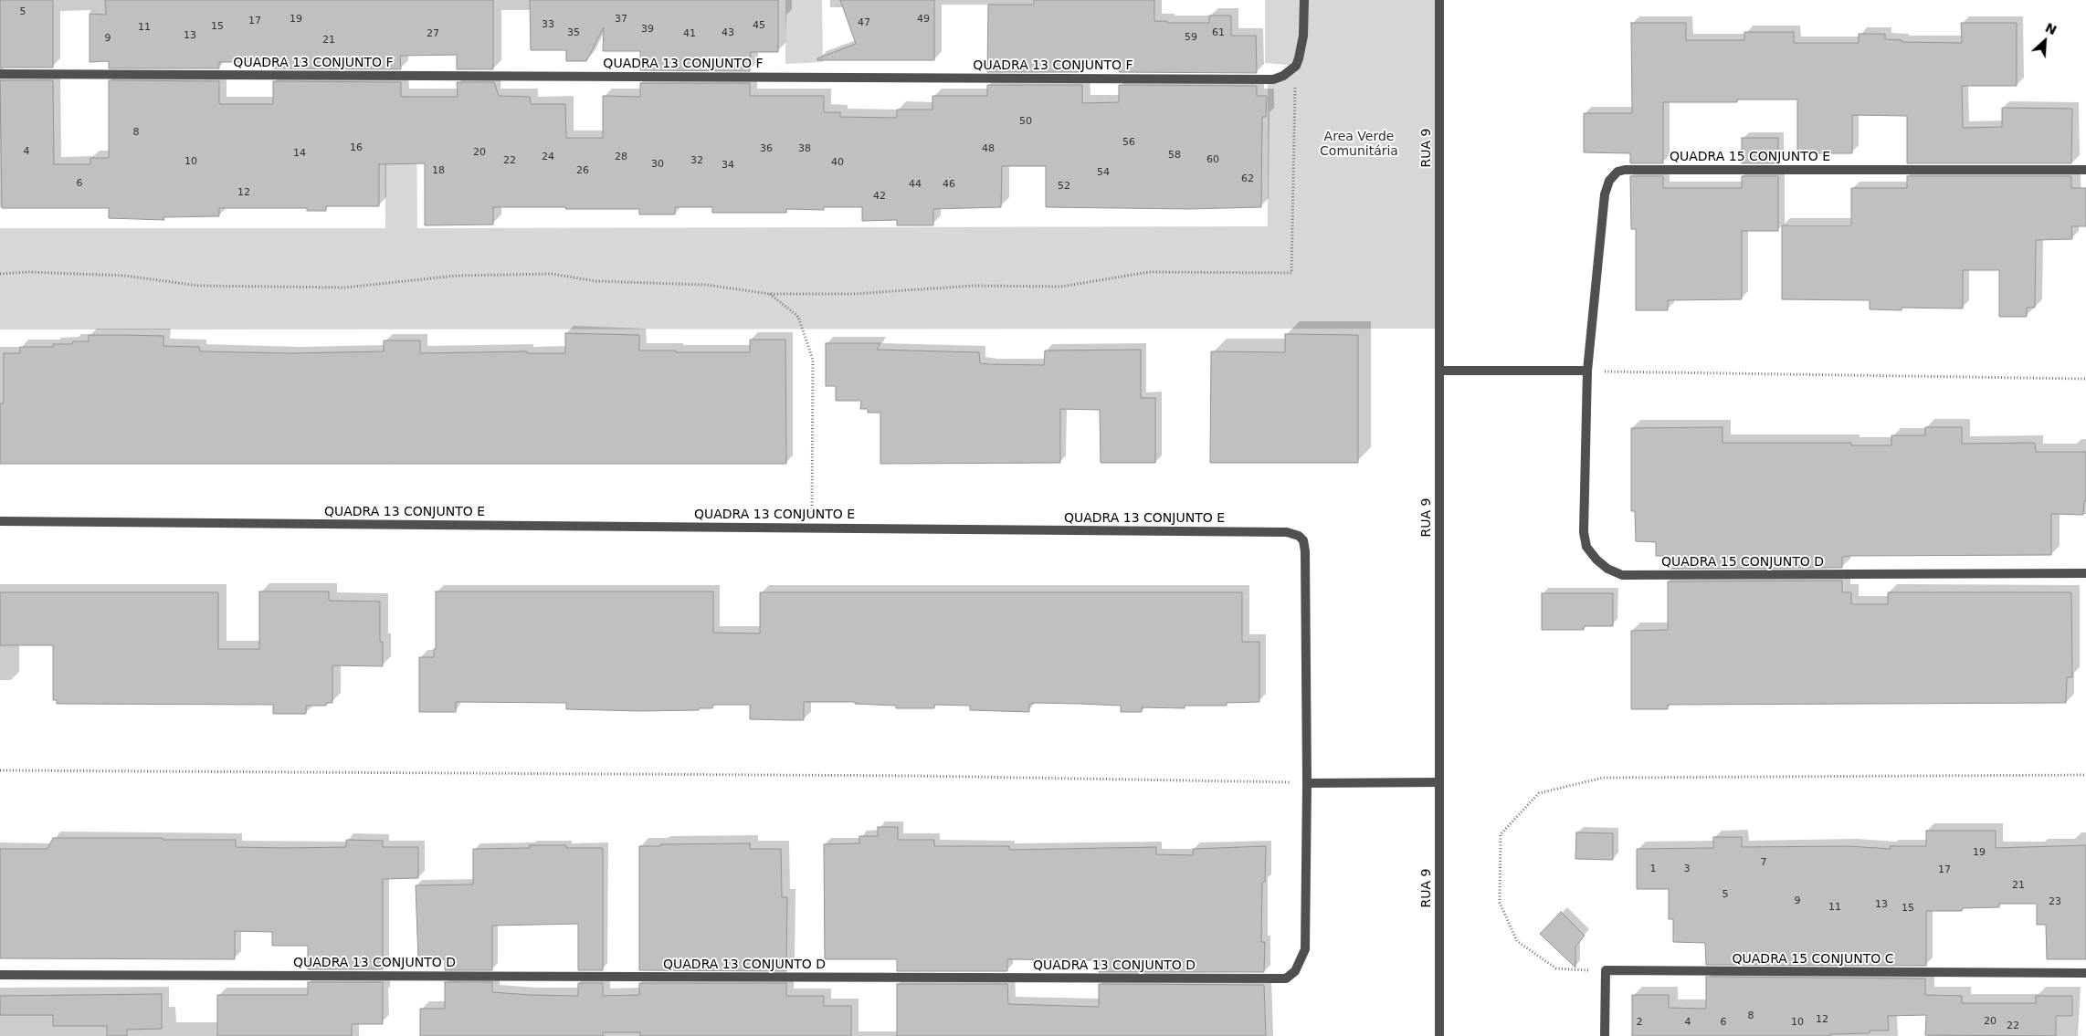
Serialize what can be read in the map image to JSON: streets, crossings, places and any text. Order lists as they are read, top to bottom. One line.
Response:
{"streets":{"street":["QUADRA 13 CONJUNTO F","RUA 9","QUADRA 15 CONJUNTO E","QUADRA 13 CONJUNTO E","QUADRA 15 CONJUNTO D","QUADRA 15 CONJUNTO C","QUADRA 13 CONJUNTO D"]},"crossings":[["QUADRA 15 CONJUNTO E","QUADRA 15 CONJUNTO D"],["QUADRA 13 CONJUNTO E","QUADRA 13 CONJUNTO D"]],"parks":["Area Verde Comunitária"],"house_numbers":["5","19","37","49","17","47","33","45","15","11","39","35","43","61","27","41","13","59","9","21","50","8","56","16","36","38","48","4","20","14","58","24","28","60","22","32","10","40","30","34","18","26","54","62","6","44","46","52","12","42","19","7","1","3","17","21","5","9","23","13","11","15","8","12","20","2","4","6","10","22"],"north":"top right"}
